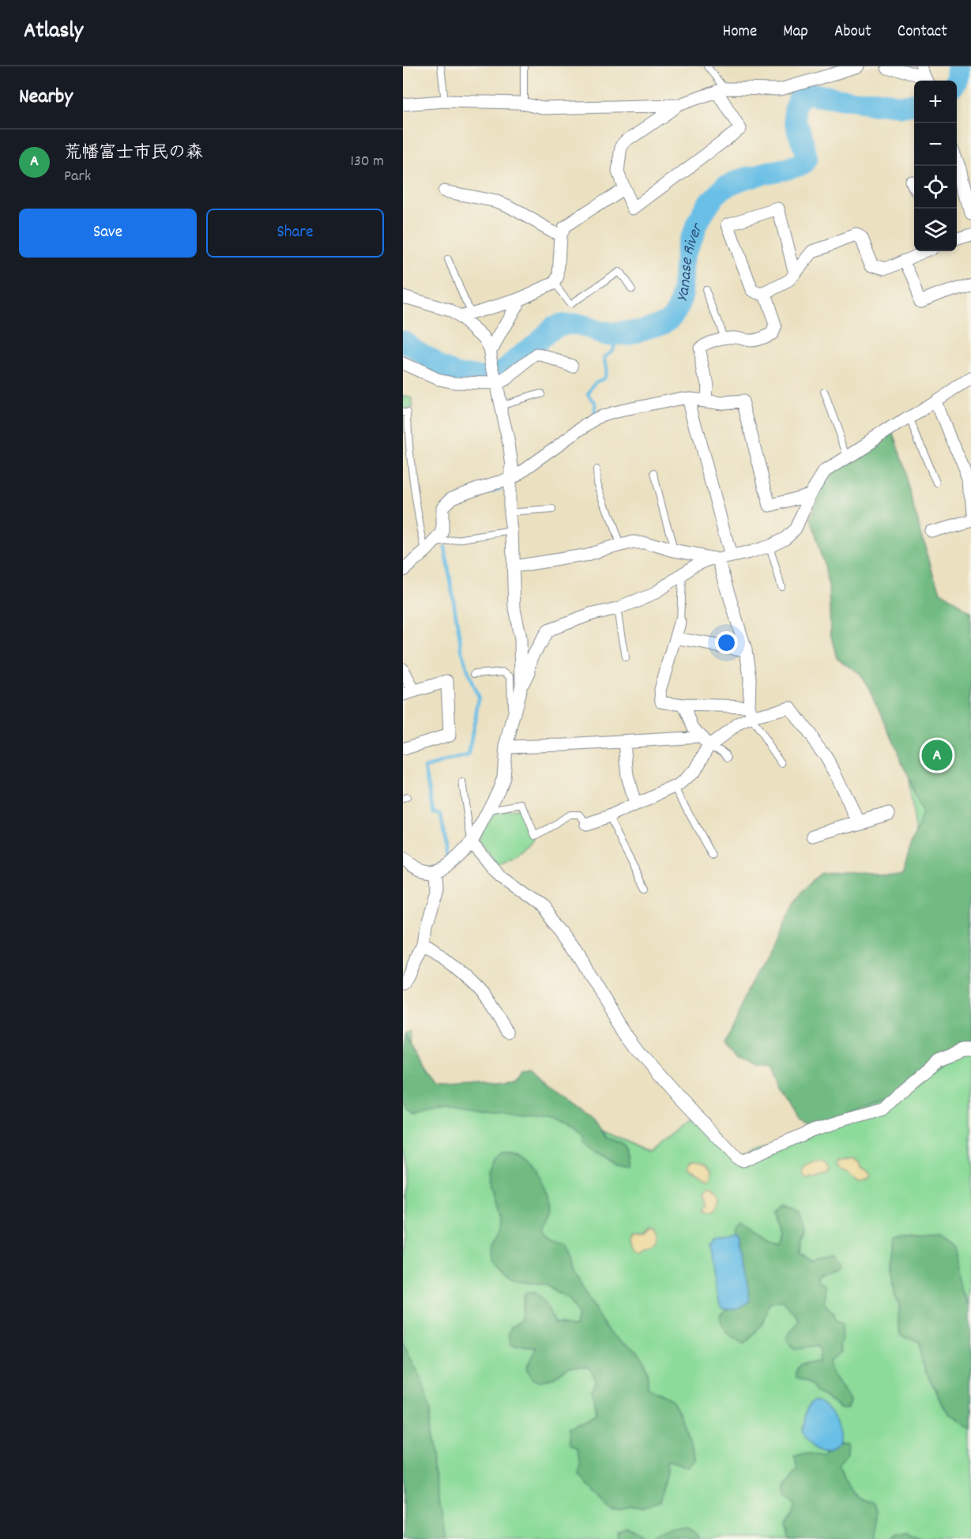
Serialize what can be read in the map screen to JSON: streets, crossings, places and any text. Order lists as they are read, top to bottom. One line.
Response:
{"water":["Yanase River"],"page":{"header":"Atlasly","nav":["Home","Map","About","Contact"],"heading":"Nearby","map_buttons":["+","−"],"list":[{"mark":"A","name":"荒幡富士市民の森","note":"Park","value":"130 m"}],"buttons":["Save","Share"],"pins":"A"}}
